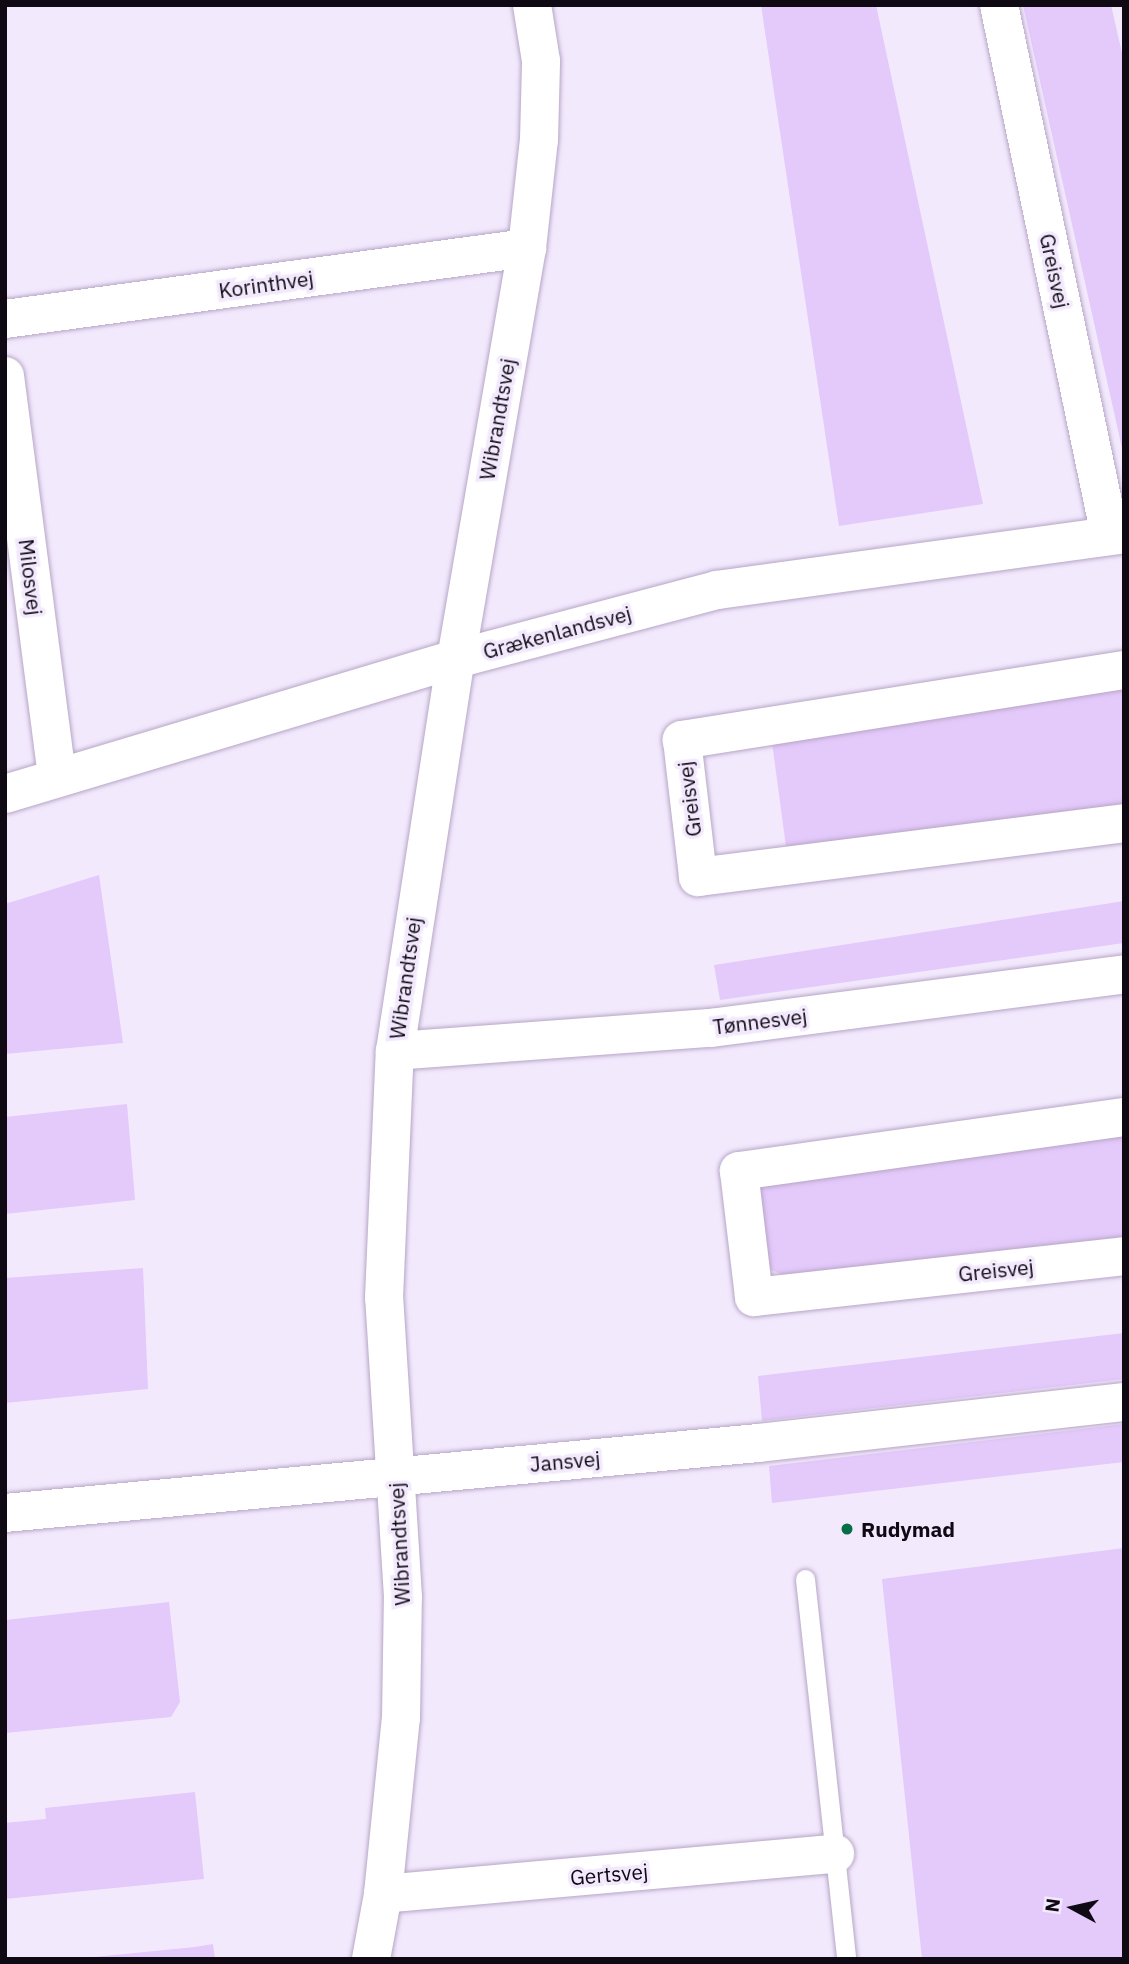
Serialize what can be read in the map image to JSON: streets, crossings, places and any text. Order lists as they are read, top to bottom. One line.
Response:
{"streets":{"street":["Greisvej","Korinthvej","Wibrandtsvej","Milosvej","Grækenlandsvej","Tønnesvej","Jansvej","Gertsvej"]},"crossings":[["Greisvej","Grækenlandsvej"],["Korinthvej","Wibrandtsvej"],["Wibrandtsvej","Grækenlandsvej"],["Wibrandtsvej","Tønnesvej"],["Wibrandtsvej","Jansvej"],["Wibrandtsvej","Gertsvej"],["Milosvej","Grækenlandsvej"]],"places":["Rudymad"],"north":"left"}
